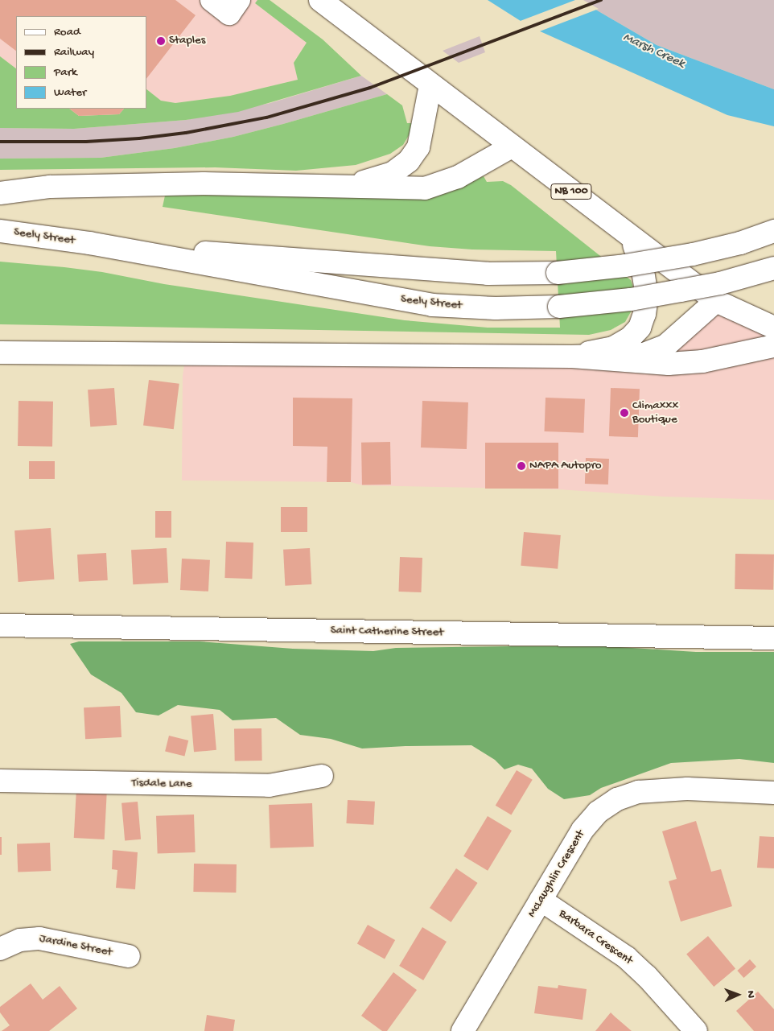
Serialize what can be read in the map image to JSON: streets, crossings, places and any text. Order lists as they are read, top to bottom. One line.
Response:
{"streets":{"main road":["NB 100","Seely Street","Saint Catherine Street","Tisdale Lane","McLaughlin Crescent","Barbara Crescent","Jardine Street"]},"crossings":[["McLaughlin Crescent","Barbara Crescent"]],"water":["Marsh Creek"],"places":["Staples","Climaxxx Boutique","NAPA Autopro"],"legend":["Road","Railway","Park","Water"],"north":"right"}
